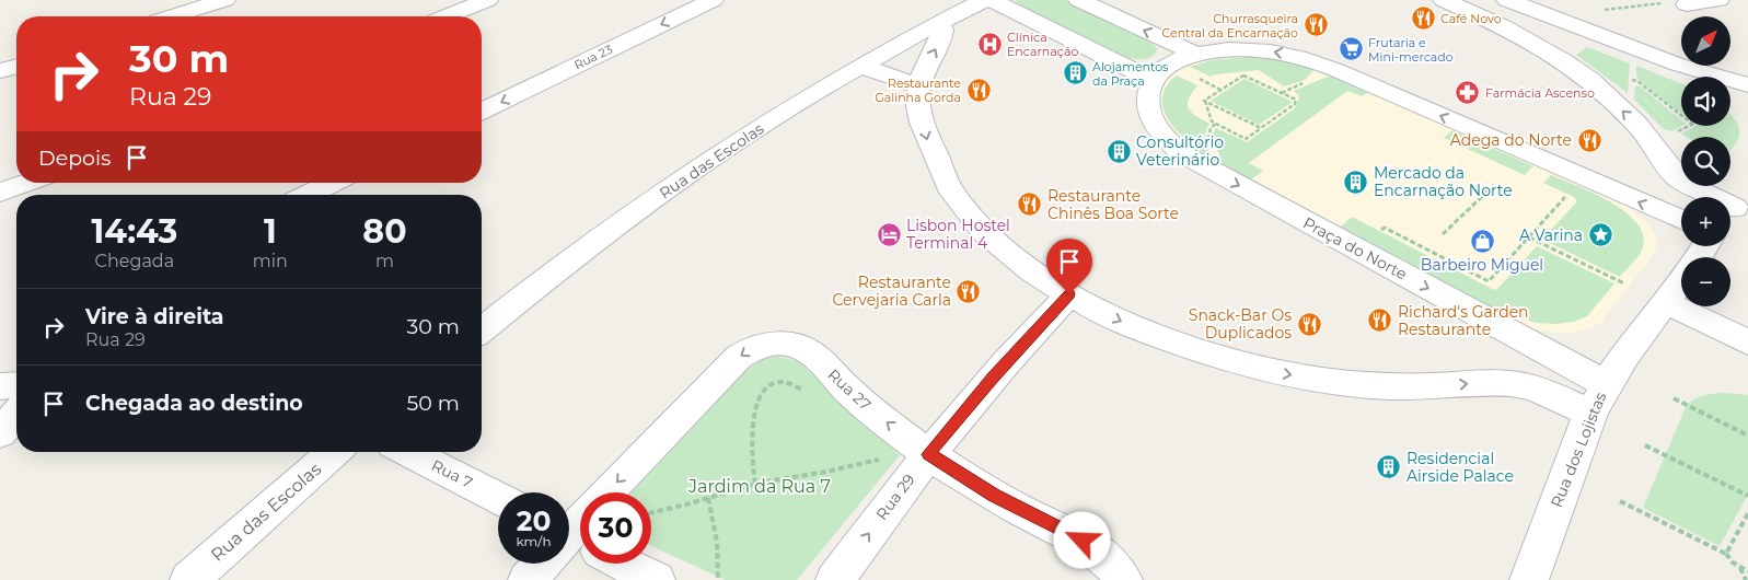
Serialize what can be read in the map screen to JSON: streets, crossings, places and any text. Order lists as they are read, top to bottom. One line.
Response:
{"streets":{"street":["Rua 23","Rua das Escolas","Praça do Norte","Rua 27","Rua dos Lojistas","Rua 7","Rua 29"]},"crossings":[["Praça do Norte","Rua dos Lojistas"],["Rua 27","Rua 29"]],"one_way":["Rua 23","Rua 29"],"parks":["Jardim da Rua 7"],"places":{"restaurant":["Café Novo","Churrasqueira Central da Encarnação","Restaurante Galinha Gorda","Adega do Norte","Restaurante Chinês Boa Sorte","Restaurante Cervejaria Carla","Richard's Garden Restaurante","Snack-Bar Os Duplicados"],"hospital":["Clínica Encarnação"],"supermarket":["Frutaria e Mini-mercado"],"building":["Alojamentos da Praça","Consultório Veterinário","Mercado da Encarnação Norte","Residencial Airside Palace"],"pharmacy":["Farmácia Ascenso"],"hotel":["Lisbon Hostel Terminal 4"],"place":["A Varina"],"shop":["Barbeiro Miguel"]},"north":"top right","page":{"map_buttons":["+","−"],"turn":["30 m","Rua 29"],"then":"Depois","eta":["14:43","Chegada","1","min","80","m"],"list":[{"name":"Vire à direita","note":"Rua 29","value":"30 m"},{"name":"Chegada ao destino","value":"50 m"}],"speed":"20 km/h","limit":"30"}}
